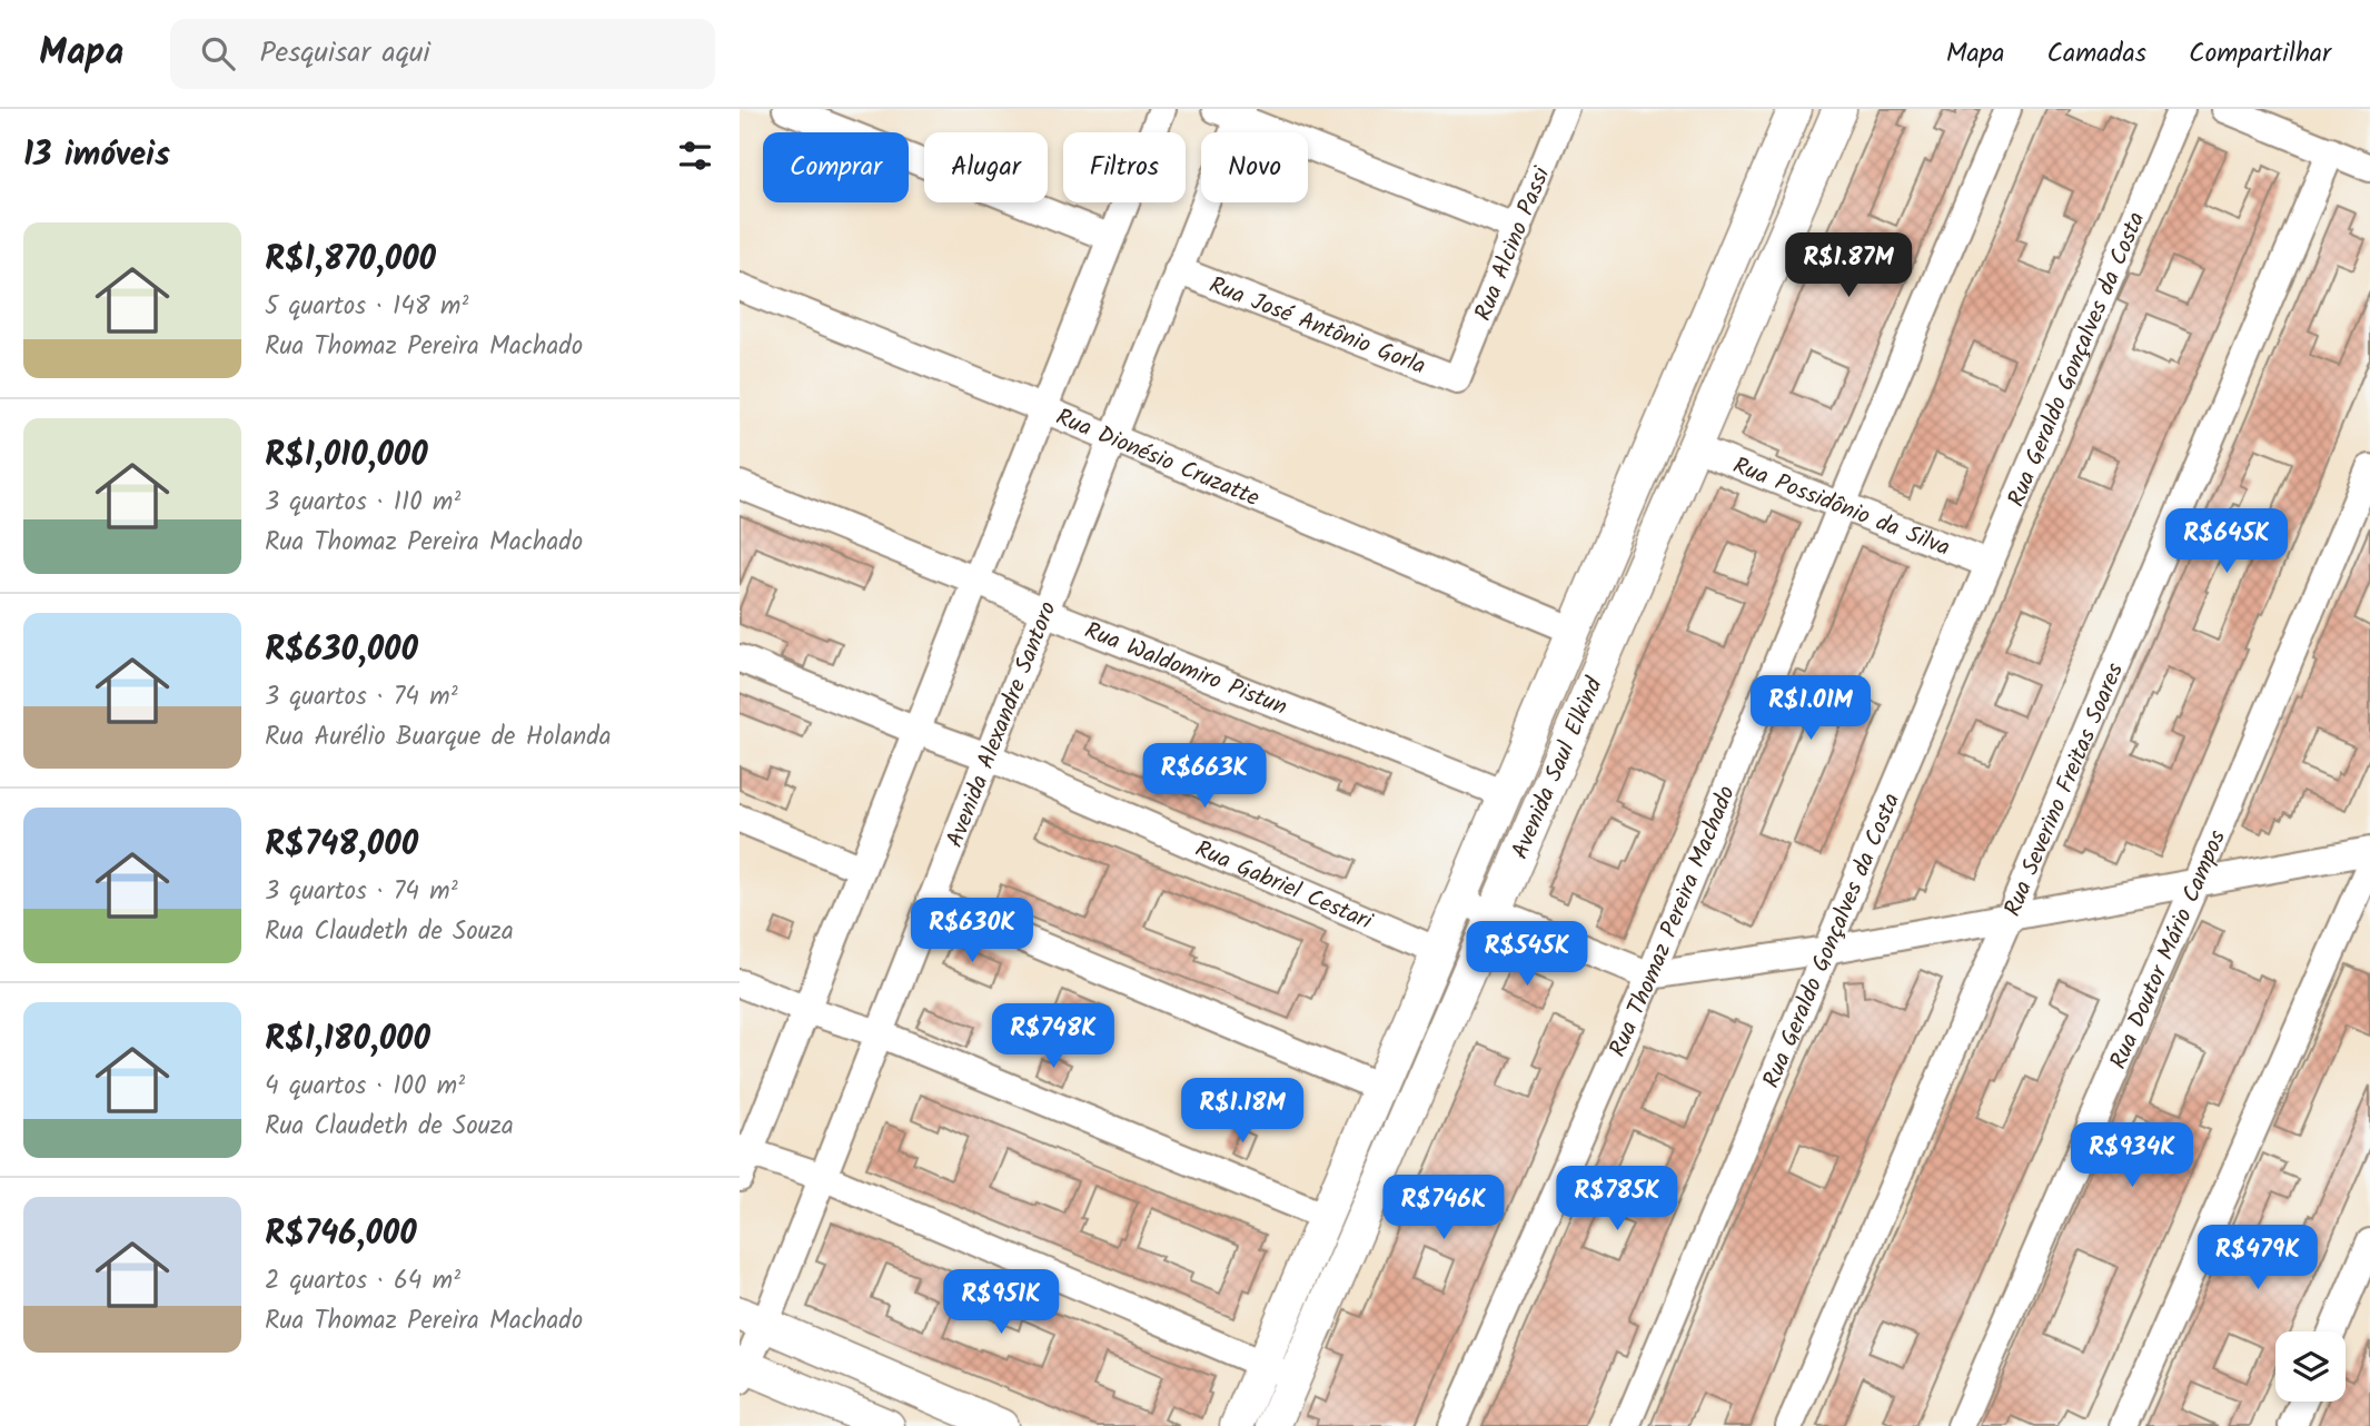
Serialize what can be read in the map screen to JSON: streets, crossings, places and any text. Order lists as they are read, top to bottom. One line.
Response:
{"streets":{"main road":["Avenida Saul Elkind"],"street":["Rua Alcino Passi","Rua José Antônio Gorla","Rua Geraldo Gonçalves da Costa","Rua Dionésio Cruzatte","Rua Possidônio da Silva","Rua Waldomiro Pistun","Avenida Alexandre Santoro","Rua Severino Freitas Soares","Rua Gabriel Cestari","Rua Thomaz Pereira Machado","Rua Doutor Mário Campos"]},"crossings":[["Rua Alcino Passi","Rua José Antônio Gorla"],["Rua José Antônio Gorla","Avenida Alexandre Santoro"],["Rua Geraldo Gonçalves da Costa","Rua Possidônio da Silva"],["Rua Dionésio Cruzatte","Avenida Alexandre Santoro"],["Rua Dionésio Cruzatte","Avenida Saul Elkind"],["Rua Possidônio da Silva","Avenida Saul Elkind"],["Rua Possidônio da Silva","Rua Thomaz Pereira Machado"],["Rua Waldomiro Pistun","Avenida Alexandre Santoro"],["Rua Waldomiro Pistun","Avenida Saul Elkind"],["Avenida Alexandre Santoro","Rua Gabriel Cestari"],["Avenida Saul Elkind","Rua Gabriel Cestari"]],"page":{"header":"Mapa","search":"Pesquisar aqui","nav":["Mapa","Camadas","Compartilhar"],"heading":"13 imóveis","chip":["Comprar","Alugar","Filtros","Novo"],"list":[{"name":"R$1,870,000","note":"5 quartos · 148 m² · Rua Thomaz Pereira Machado"},{"name":"R$1,010,000","note":"3 quartos · 110 m² · Rua Thomaz Pereira Machado"},{"name":"R$630,000","note":"3 quartos · 74 m² · Rua Aurélio Buarque de Holanda"},{"name":"R$748,000","note":"3 quartos · 74 m² · Rua Claudeth de Souza"},{"name":"R$1,180,000","note":"4 quartos · 100 m² · Rua Claudeth de Souza"},{"name":"R$746,000","note":"2 quartos · 64 m² · Rua Thomaz Pereira Machado"}],"price":["R$1.87M","R$645K","R$1.01M","R$663K","R$630K","R$545K","R$748K","R$1.18M","R$934K","R$785K","R$746K","R$479K","R$951K"]}}
